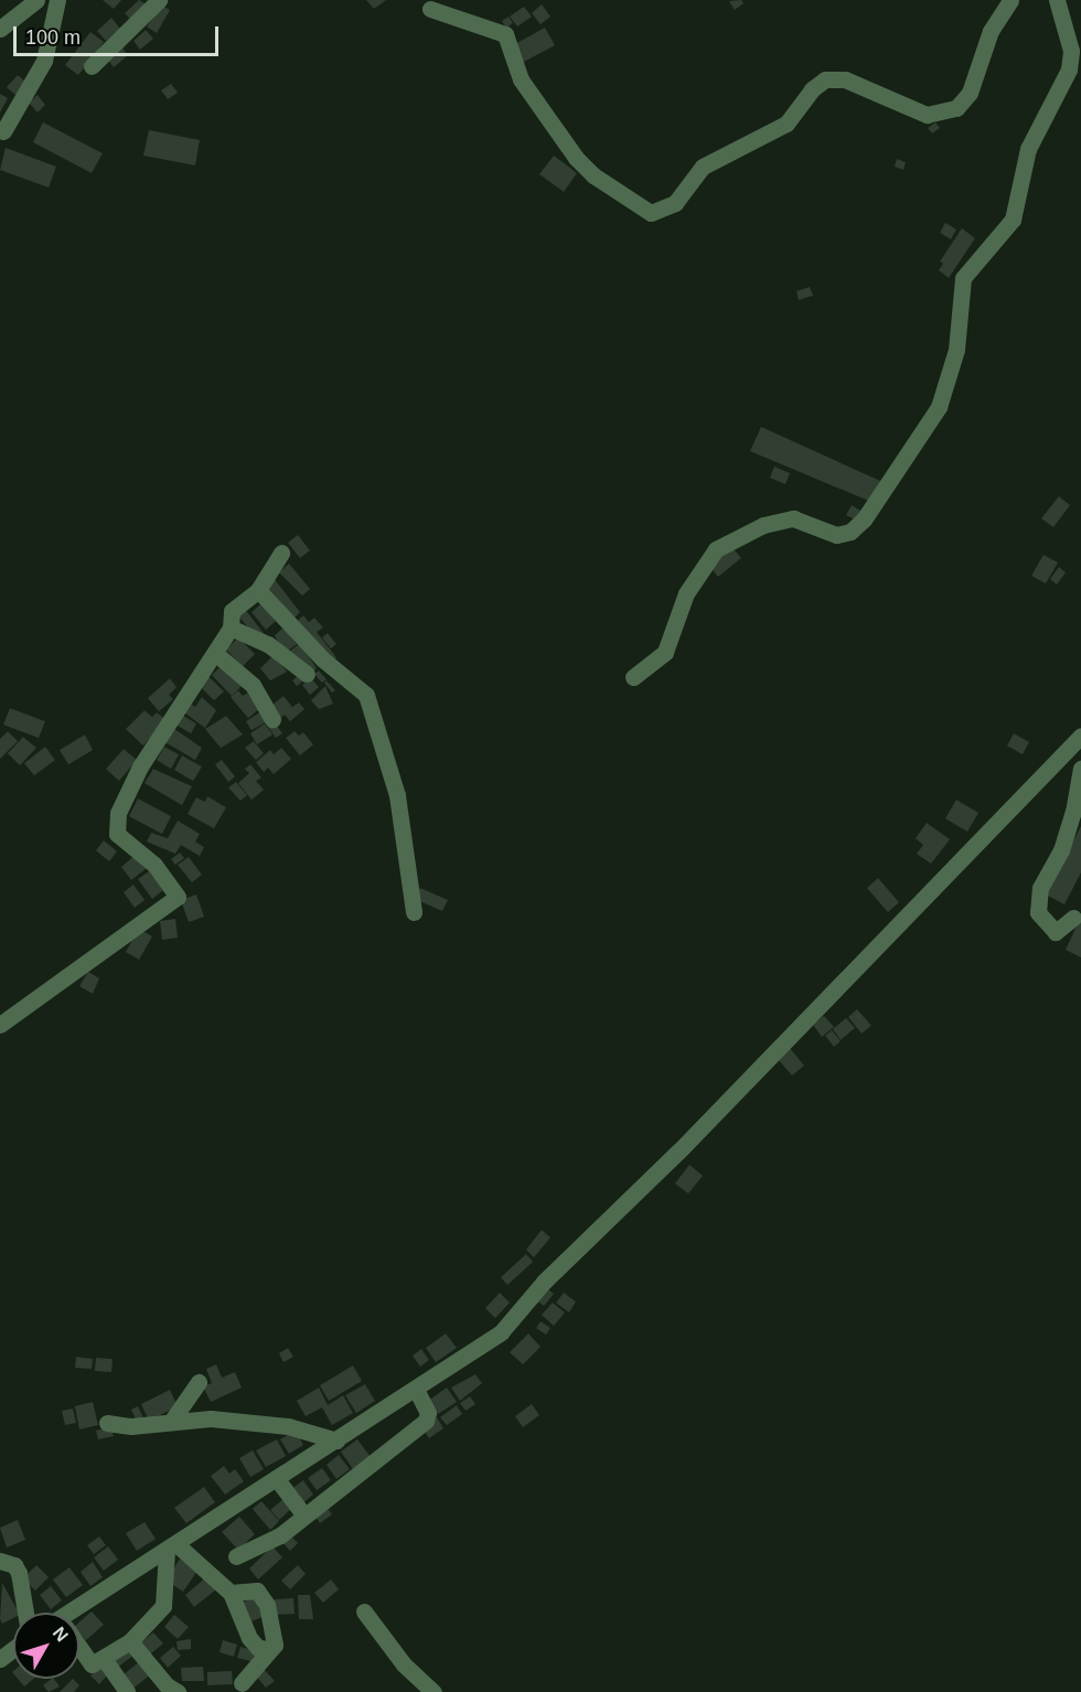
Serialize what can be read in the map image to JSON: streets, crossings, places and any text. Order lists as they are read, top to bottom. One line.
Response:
{"scale_bar":"100 m","north":"top right"}
